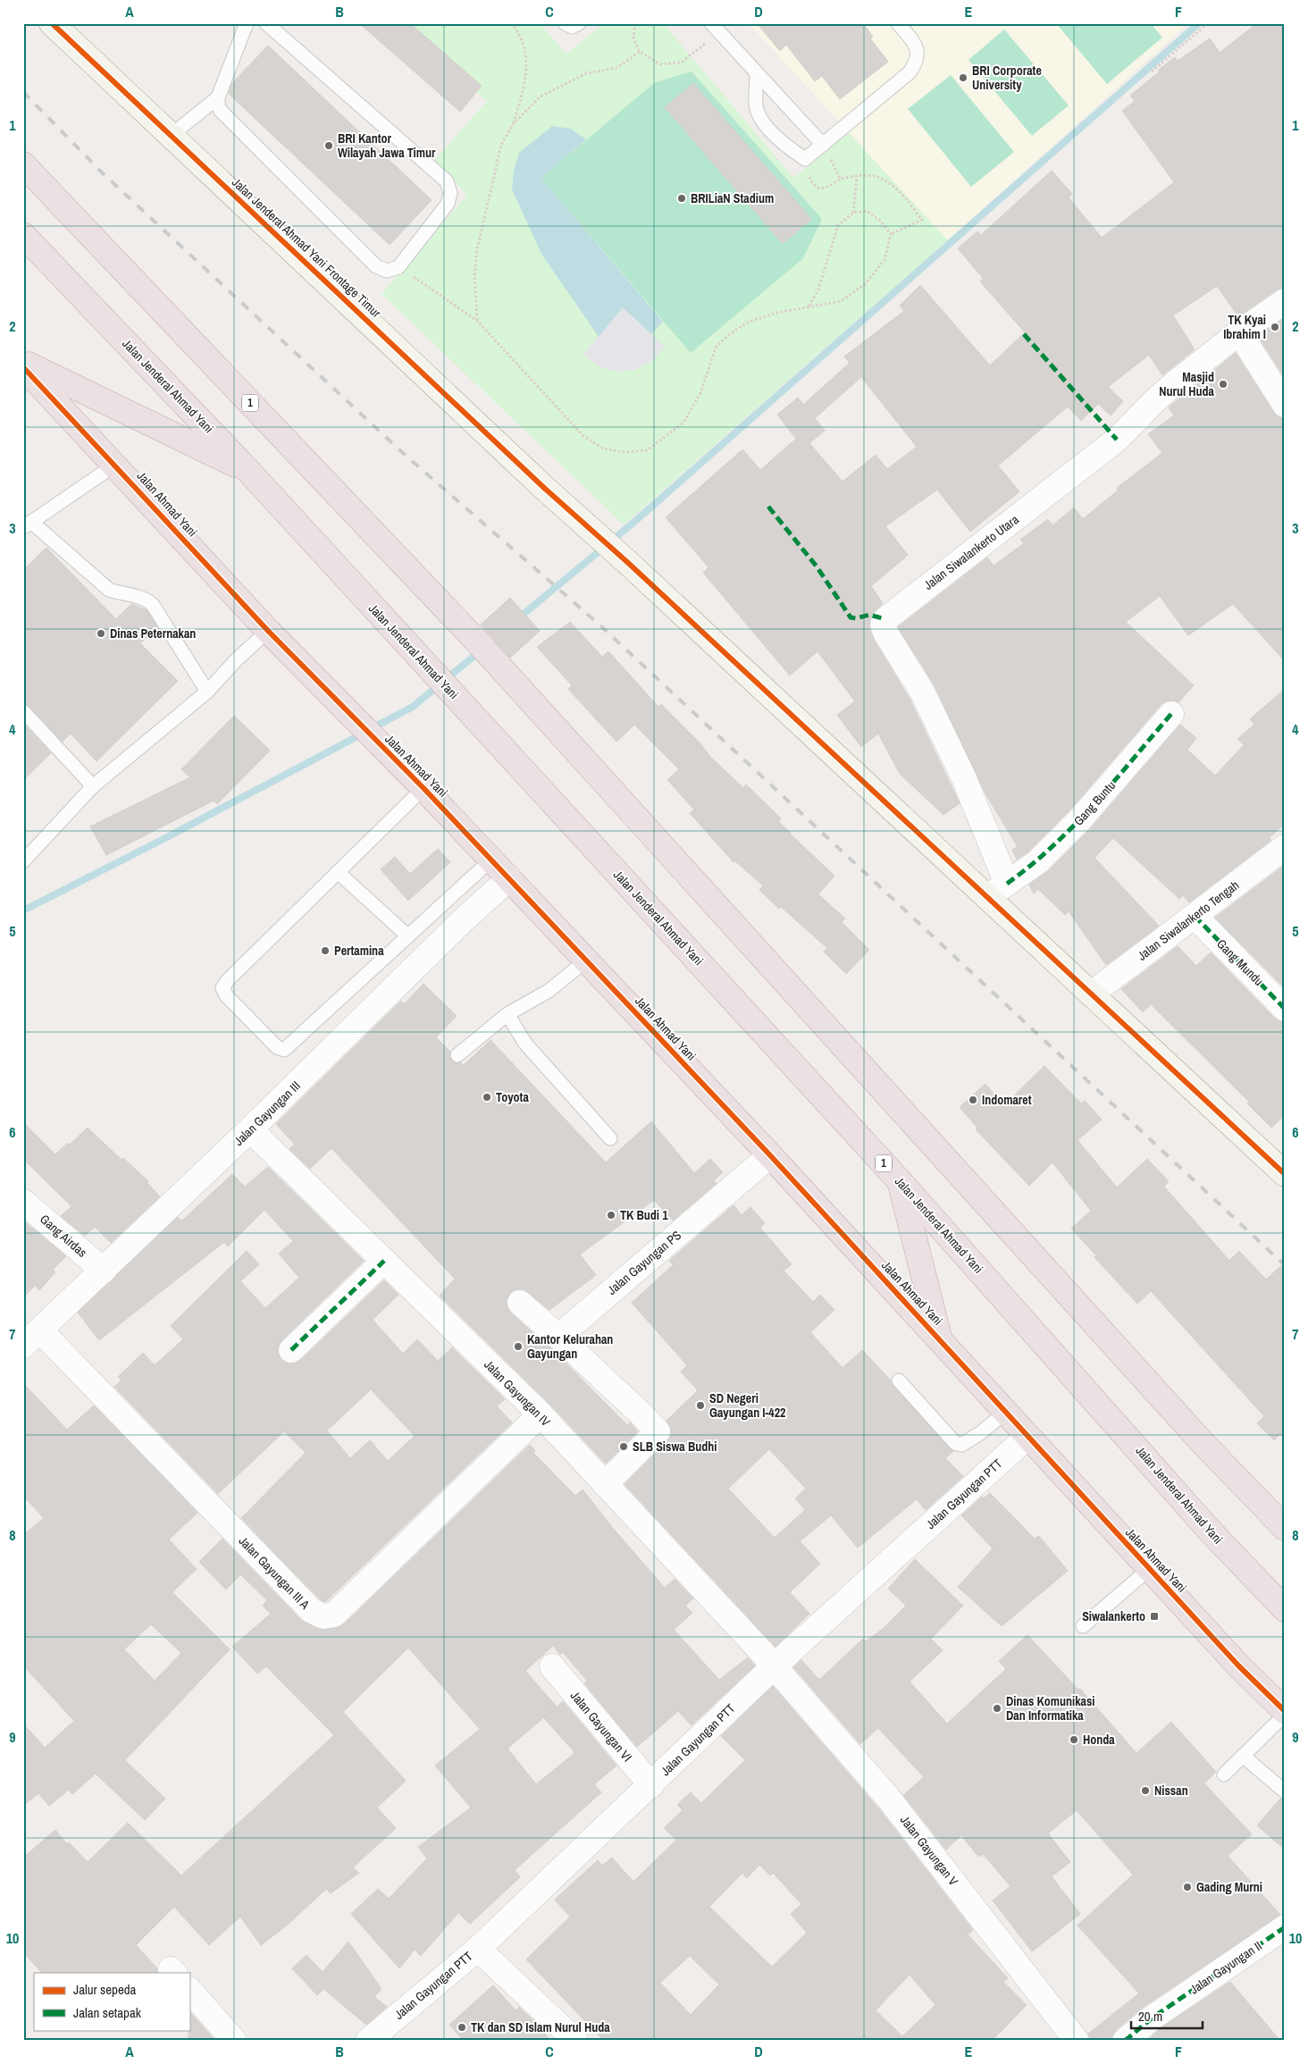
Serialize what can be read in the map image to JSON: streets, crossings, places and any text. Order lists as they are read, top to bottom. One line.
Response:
{"streets":{"highway":["Jalan Jenderal Ahmad Yani","1","Jalan Ahmad Yani"],"street":["Jalan Jenderal Ahmad Yani Frontage Timur","Jalan Siwalankerto Utara","Gang Buntu","Jalan Siwalankerto Tengah","Gang Mundu","Jalan Gayungan III","Gang Airdas","Jalan Gayungan PS","Jalan Gayungan IV","Jalan Gayungan PTT","Jalan Gayungan III A","Jalan Gayungan VI","Jalan Gayungan V","Jalan Gayungan II"]},"crossings":[["Jalan Jenderal Ahmad Yani Frontage Timur","Jalan Siwalankerto Utara"],["Jalan Jenderal Ahmad Yani Frontage Timur","Gang Buntu"],["Jalan Jenderal Ahmad Yani Frontage Timur","Jalan Siwalankerto Tengah"],["Jalan Ahmad Yani","Jalan Gayungan III"],["Jalan Ahmad Yani","Jalan Gayungan PS"],["Jalan Ahmad Yani","Jalan Gayungan PTT"],["Jalan Siwalankerto Utara","Gang Buntu"],["Jalan Siwalankerto Tengah","Gang Mundu"],["Jalan Gayungan III","Gang Airdas"],["Jalan Gayungan III","Jalan Gayungan IV"],["Jalan Gayungan III","Jalan Gayungan III A"],["Jalan Gayungan IV","Jalan Gayungan PTT"],["Jalan Gayungan IV","Jalan Gayungan III A"],["Jalan Gayungan IV","Jalan Gayungan V"],["Jalan Gayungan PTT","Jalan Gayungan VI"],["Jalan Gayungan PTT","Jalan Gayungan V"]],"places":{"other":["BRI Corporate University","BRI Kantor Wilayah Jawa Timur","BRILiaN Stadium","TK Kyai Ibrahim I","Masjid Nurul Huda","Dinas Peternakan","Pertamina","Toyota","Indomaret","TK Budi 1","Kantor Kelurahan Gayungan","SD Negeri Gayungan I-422","SLB Siswa Budhi","Dinas Komunikasi Dan Informatika","Honda","Nissan","Gading Murni","TK dan SD Islam Nurul Huda"],"transit":["Siwalankerto"]},"legend":["Jalur sepeda","Jalan setapak"],"scale_bar":"20 m","grid":{"columns":["A","B","C","D","E","F"],"rows":["1","2","3","4","5","6","7","8","9","10"]}}
